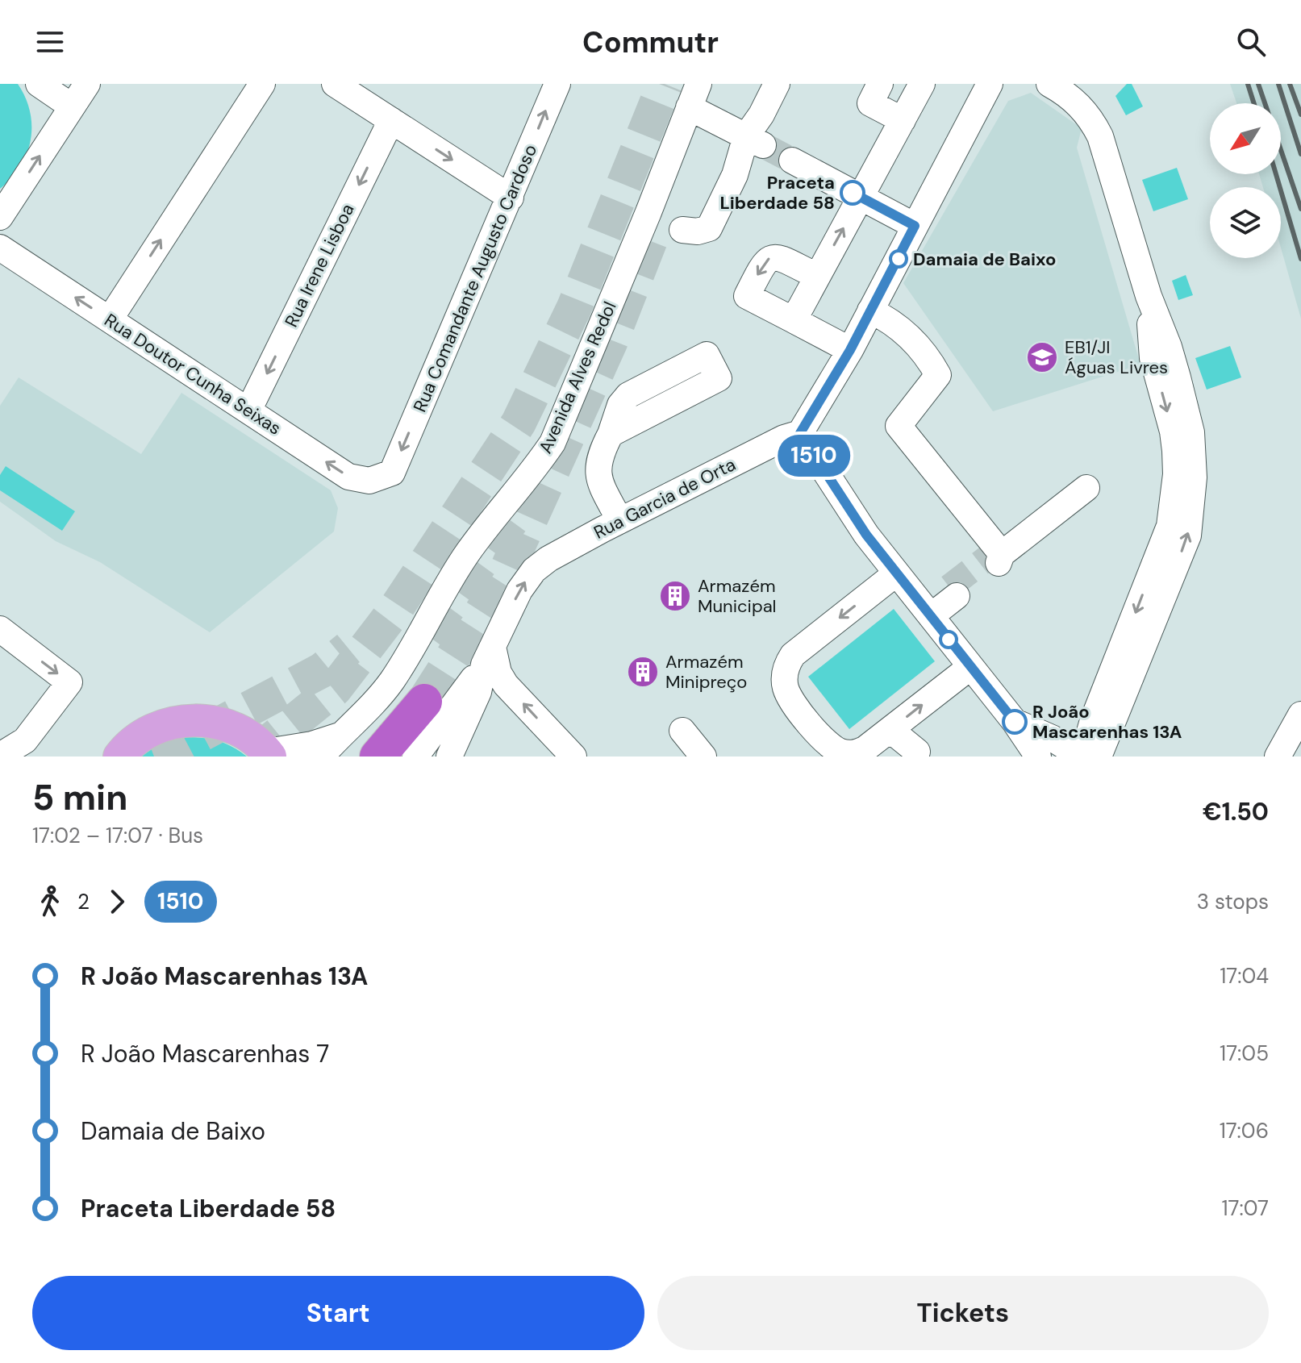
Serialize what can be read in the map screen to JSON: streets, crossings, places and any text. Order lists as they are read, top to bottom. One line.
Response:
{"streets":{"street":["Rua Irene Lisboa","Rua Comandante Augusto Cardoso","Rua Doutor Cunha Seixas","Avenida Alves Redol","Rua Garcia de Orta"]},"crossings":[["Rua Irene Lisboa","Rua Doutor Cunha Seixas"],["Rua Comandante Augusto Cardoso","Rua Doutor Cunha Seixas"]],"one_way":["Rua Doutor Cunha Seixas","Rua Garcia de Orta"],"places":{"other":["Praceta Liberdade 58","Damaia de Baixo","R João Mascarenhas 13A"],"school or university":["EB1/JI Águas Livres"],"building":["Armazém Municipal","Armazém Minipreço"]},"lines":["bus line 1510"],"north":"bottom left","page":{"header":"Commutr","on_map":"1510","heading":["5 min","17:02 – 17:07 · Bus","€1.50"],"legs":["2","1510","3 stops"],"list":[{"name":"R João Mascarenhas 13A","value":"17:04"},{"name":"R João Mascarenhas 7","value":"17:05"},{"name":"Damaia de Baixo","value":"17:06"},{"name":"Praceta Liberdade 58","value":"17:07"}],"buttons":["Start","Tickets"]}}
